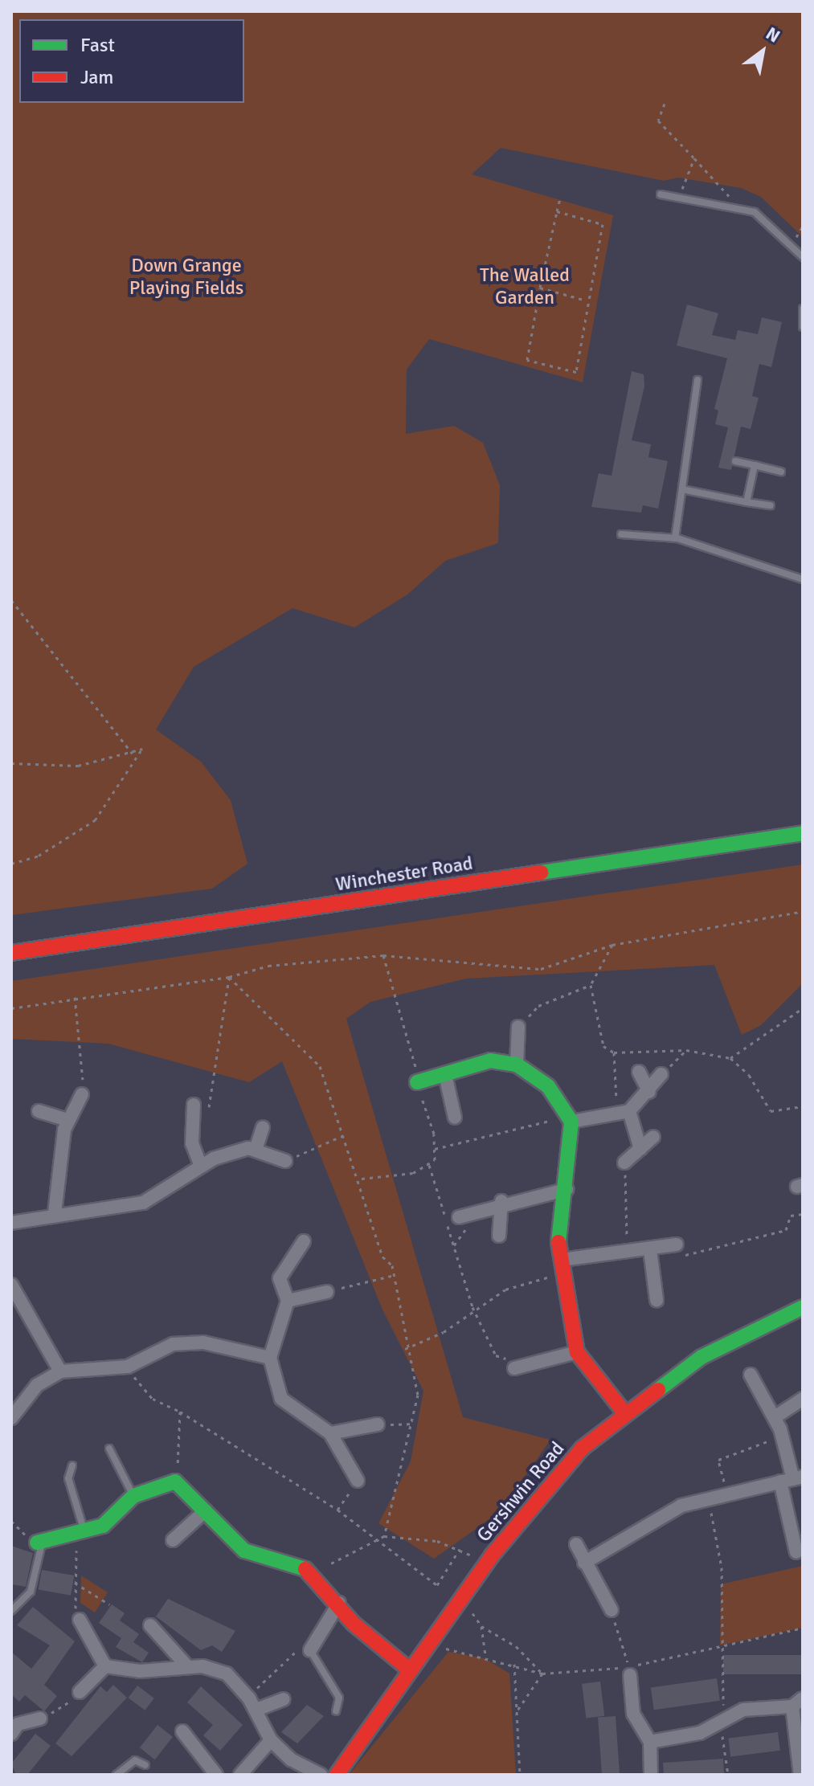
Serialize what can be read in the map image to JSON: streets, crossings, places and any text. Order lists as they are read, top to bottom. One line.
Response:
{"streets":{"street":["Winchester Road","Gershwin Road"]},"parks":["Down Grange Playing Fields","The Walled Garden"],"legend":["Fast","Jam"],"north":"top right"}
